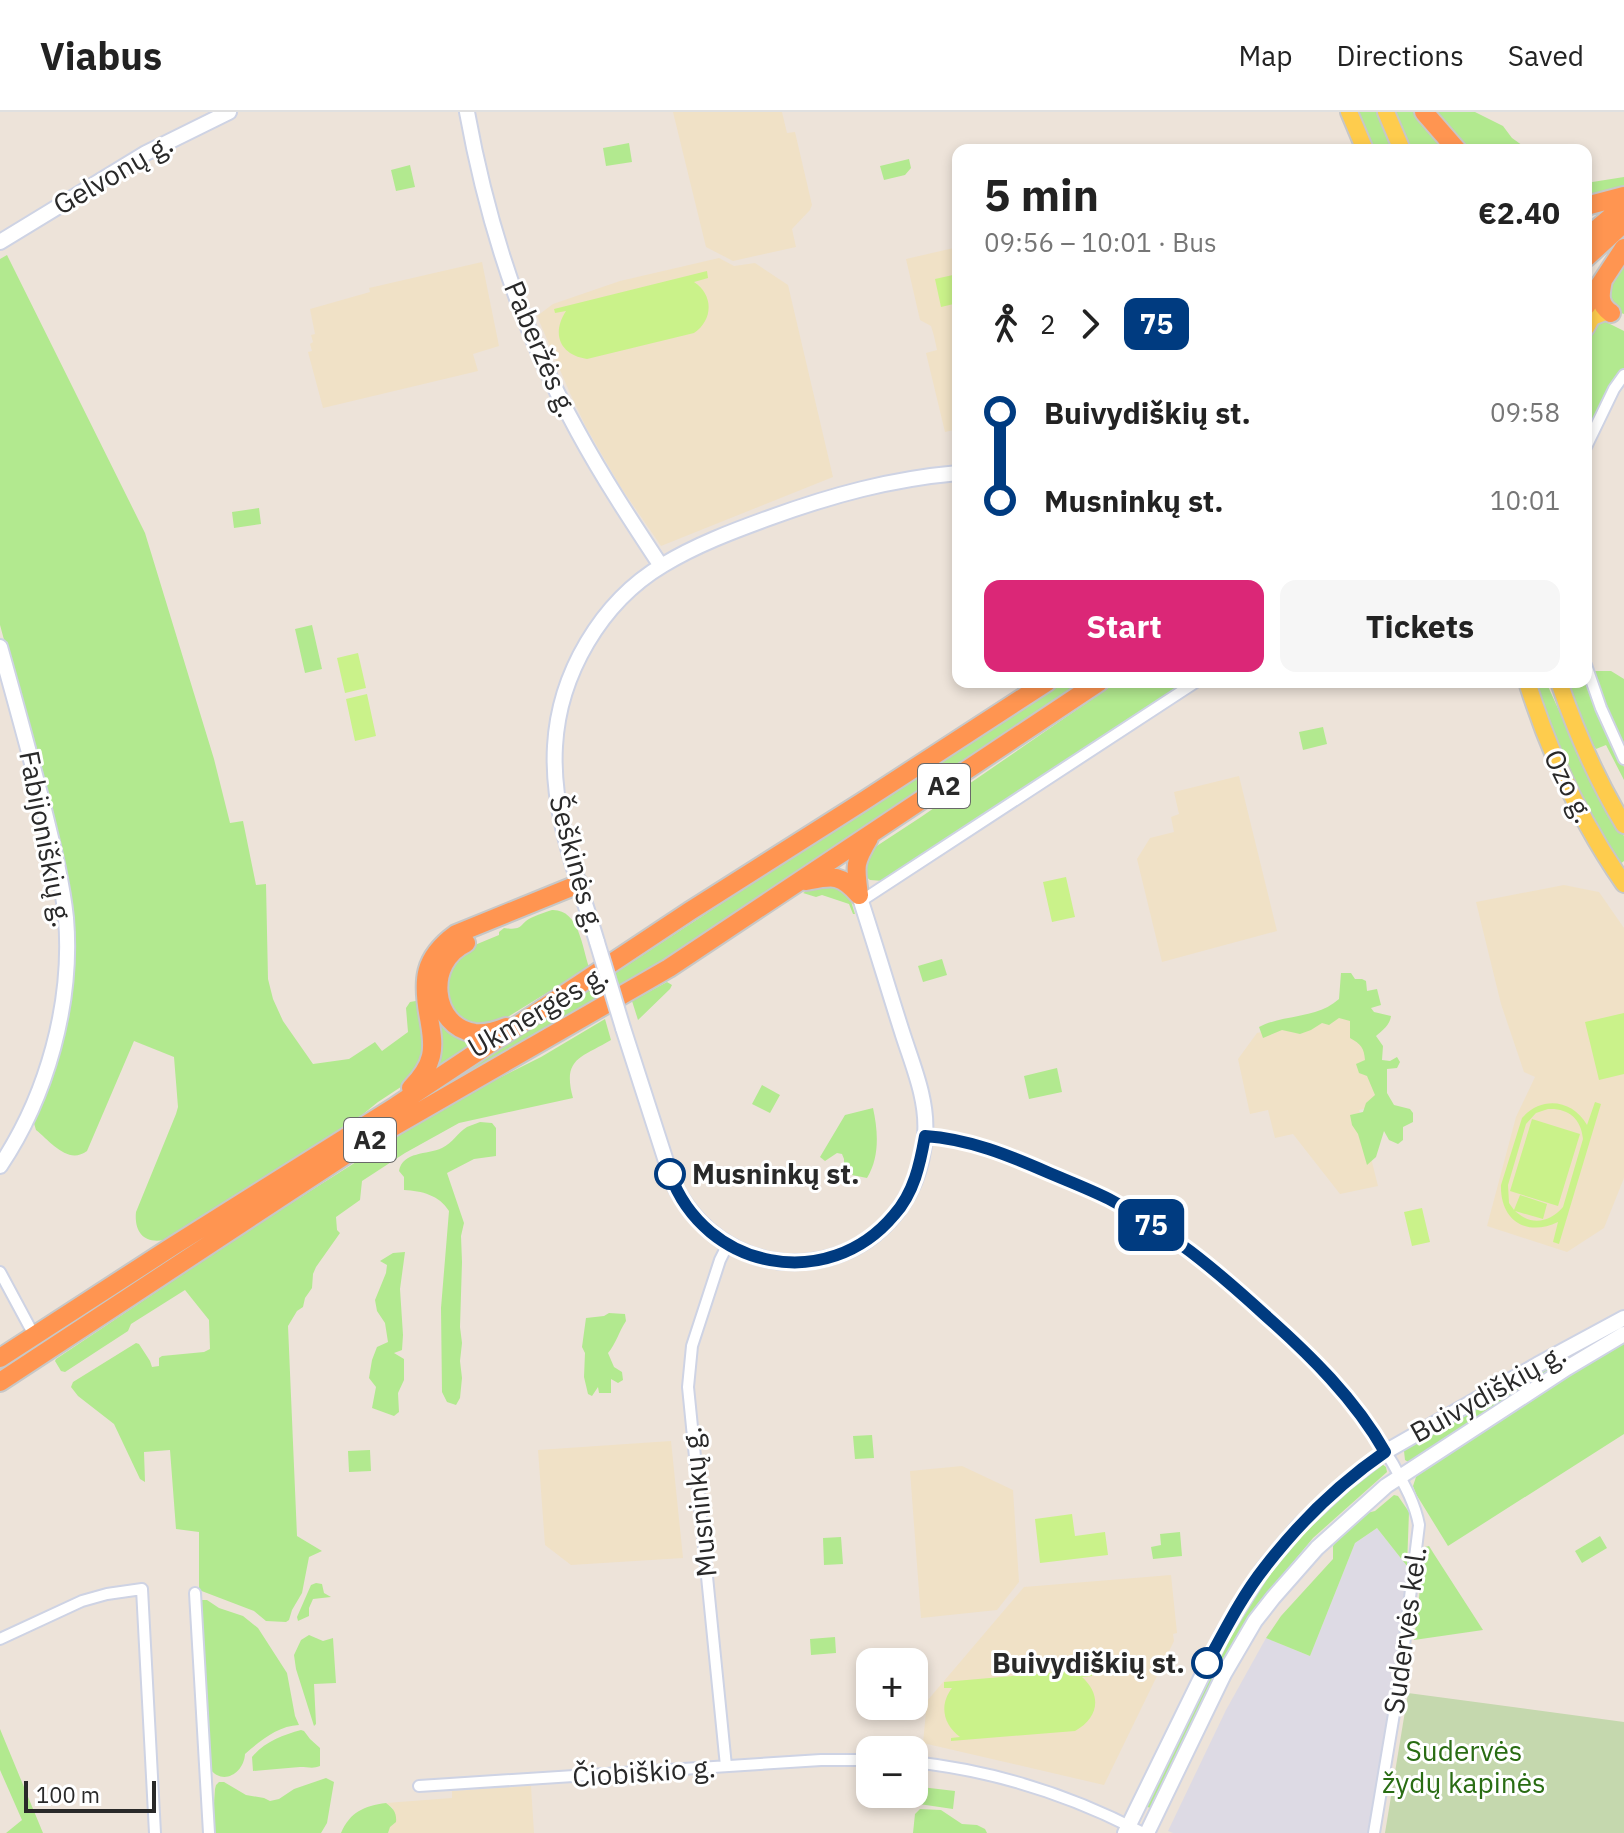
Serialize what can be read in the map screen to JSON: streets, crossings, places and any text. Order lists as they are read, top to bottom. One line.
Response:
{"streets":{"highway":["A2","Ukmergės g."],"main road":["Ozo g."],"street":["Gelvonų g.","Paberžės g.","Fabijoniškių g.","Šeškinės g.","Buivydiškių g.","Musninkų g.","Sudervės kel.","Čiobiškio g."]},"crossings":[["Paberžės g.","Šeškinės g."],["Šeškinės g.","Musninkų g."],["Šeškinės g.","Sudervės kel."],["Buivydiškių g.","Sudervės kel."],["Musninkų g.","Čiobiškio g."]],"parks":["Sudervės žydų kapinės"],"places":["Musninkų st.","Buivydiškių st."],"lines":["bus line 75"],"scale_bar":"100 m","page":{"header":"Viabus","nav":["Map","Directions","Saved"],"on_map":"75","heading":["5 min","09:56 – 10:01 · Bus","€2.40"],"legs":["2","75"],"list":[{"name":"Buivydiškių st.","value":"09:58"},{"name":"Musninkų st.","value":"10:01"}],"buttons":["Start","Tickets"],"map_buttons":["+","−"],"scale":"100 m"}}
